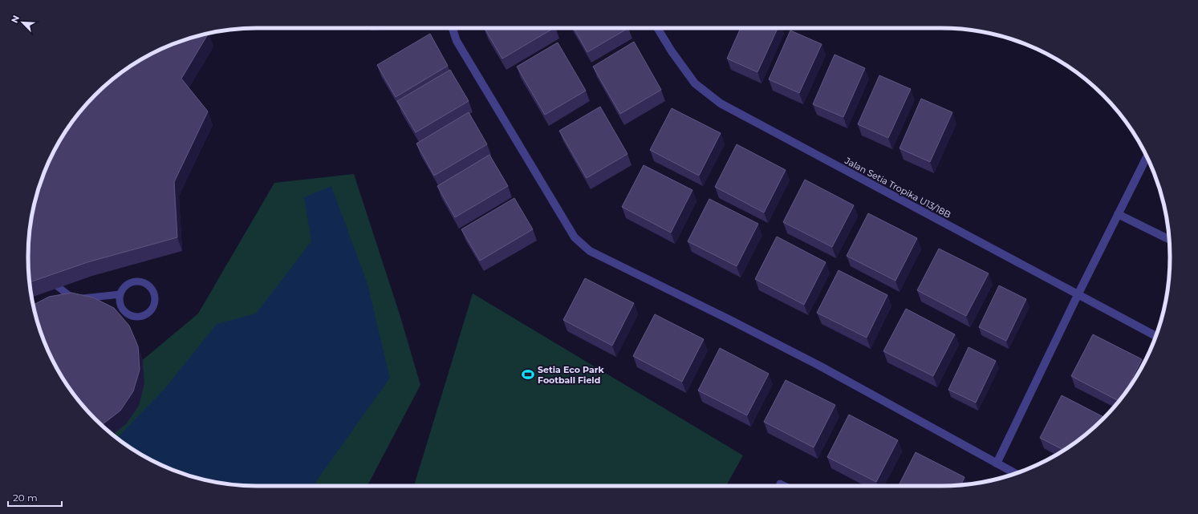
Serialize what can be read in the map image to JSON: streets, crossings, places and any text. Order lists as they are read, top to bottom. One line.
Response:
{"streets":{"street":["Jalan Setia Tropika U13/18B"]},"places":{"sports":["Setia Eco Park Football Field"]},"scale_bar":"20 m","north":"top left"}
